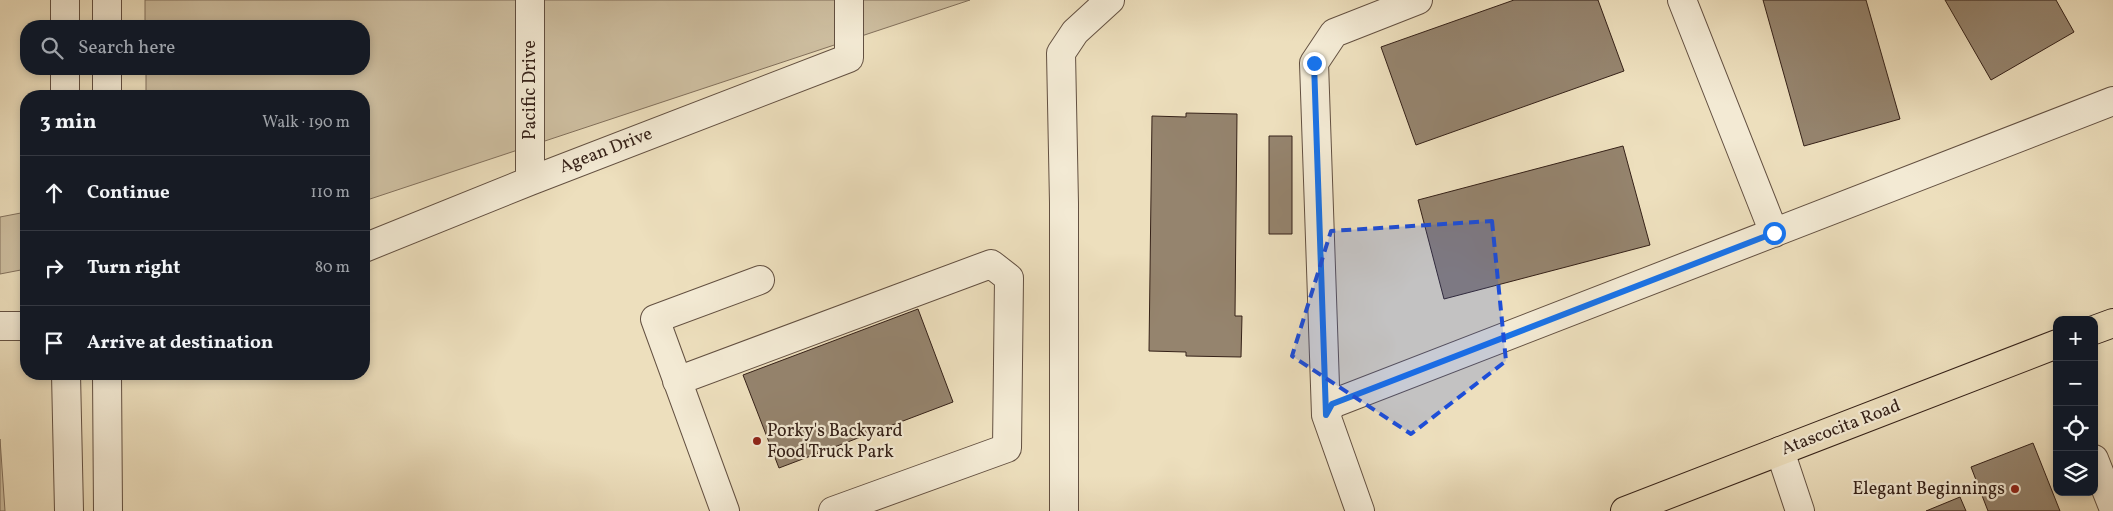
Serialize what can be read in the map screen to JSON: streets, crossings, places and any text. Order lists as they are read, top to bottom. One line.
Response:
{"streets":{"main road":["Atascocita Road"],"street":["Pacific Drive","Agean Drive"]},"crossings":[["Pacific Drive","Agean Drive"]],"places":["Porky's Backyard Food Truck Park","Elegant Beginnings"],"page":{"search":"Search here","heading":["3 min","Walk · 190 m"],"list":[["Continue","110 m"],["Turn right","80 m"],"Arrive at destination"],"map_buttons":["+","−"]}}
